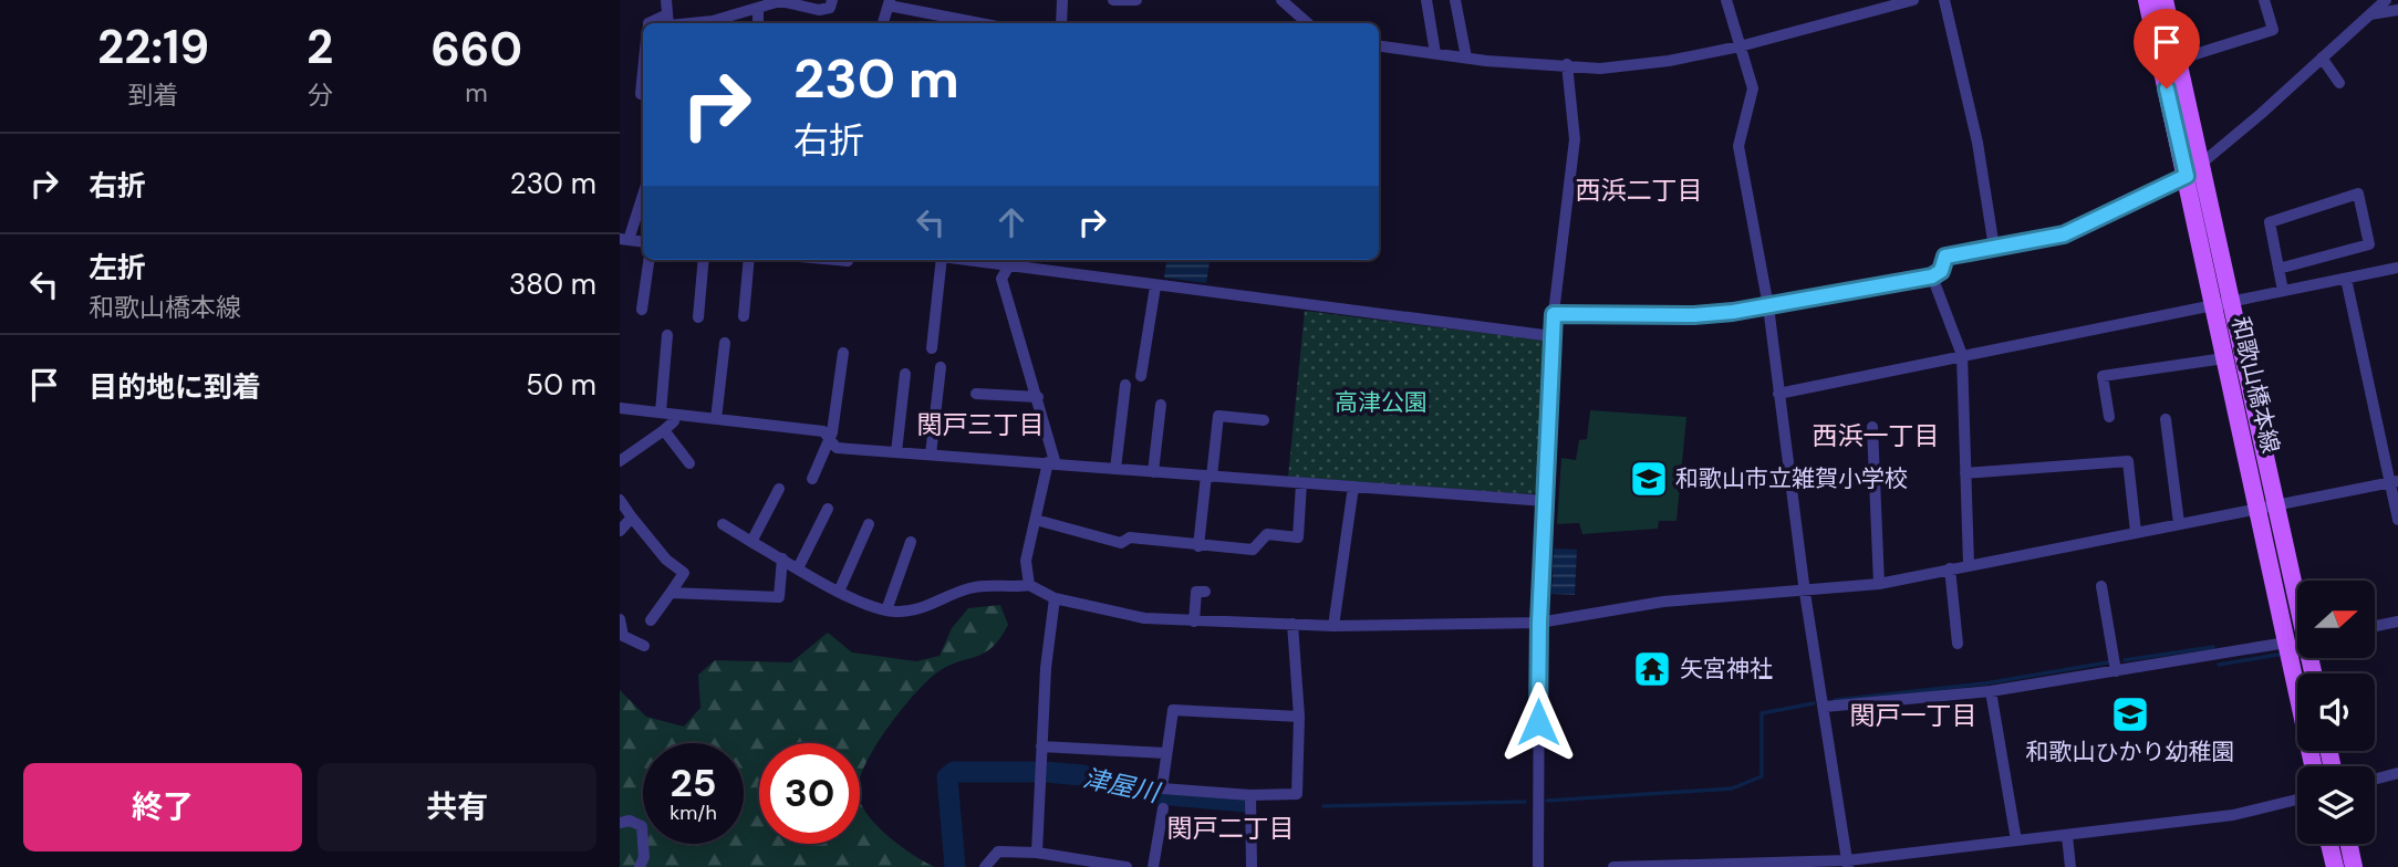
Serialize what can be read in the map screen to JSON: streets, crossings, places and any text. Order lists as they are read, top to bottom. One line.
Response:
{"streets":{"main road":["和歌山橋本線"]},"districts":["西浜二丁目","関戸三丁目","西浜一丁目","関戸一丁目","関戸二丁目"],"water":["津屋川"],"parks":["高津公園"],"places":{"school or university":["和歌山市立雑賀小学校","和歌山ひかり幼稚園"],"temple":["矢宮神社"]},"north":"right","page":{"eta":["22:19","到着","2","分","660","m"],"turn":["230 m","右折"],"list":[{"name":"右折","value":"230 m"},{"name":"左折","note":"和歌山橋本線","value":"380 m"},{"name":"目的地に到着","value":"50 m"}],"speed":"25 km/h","limit":"30","buttons":["終了","共有"]}}
